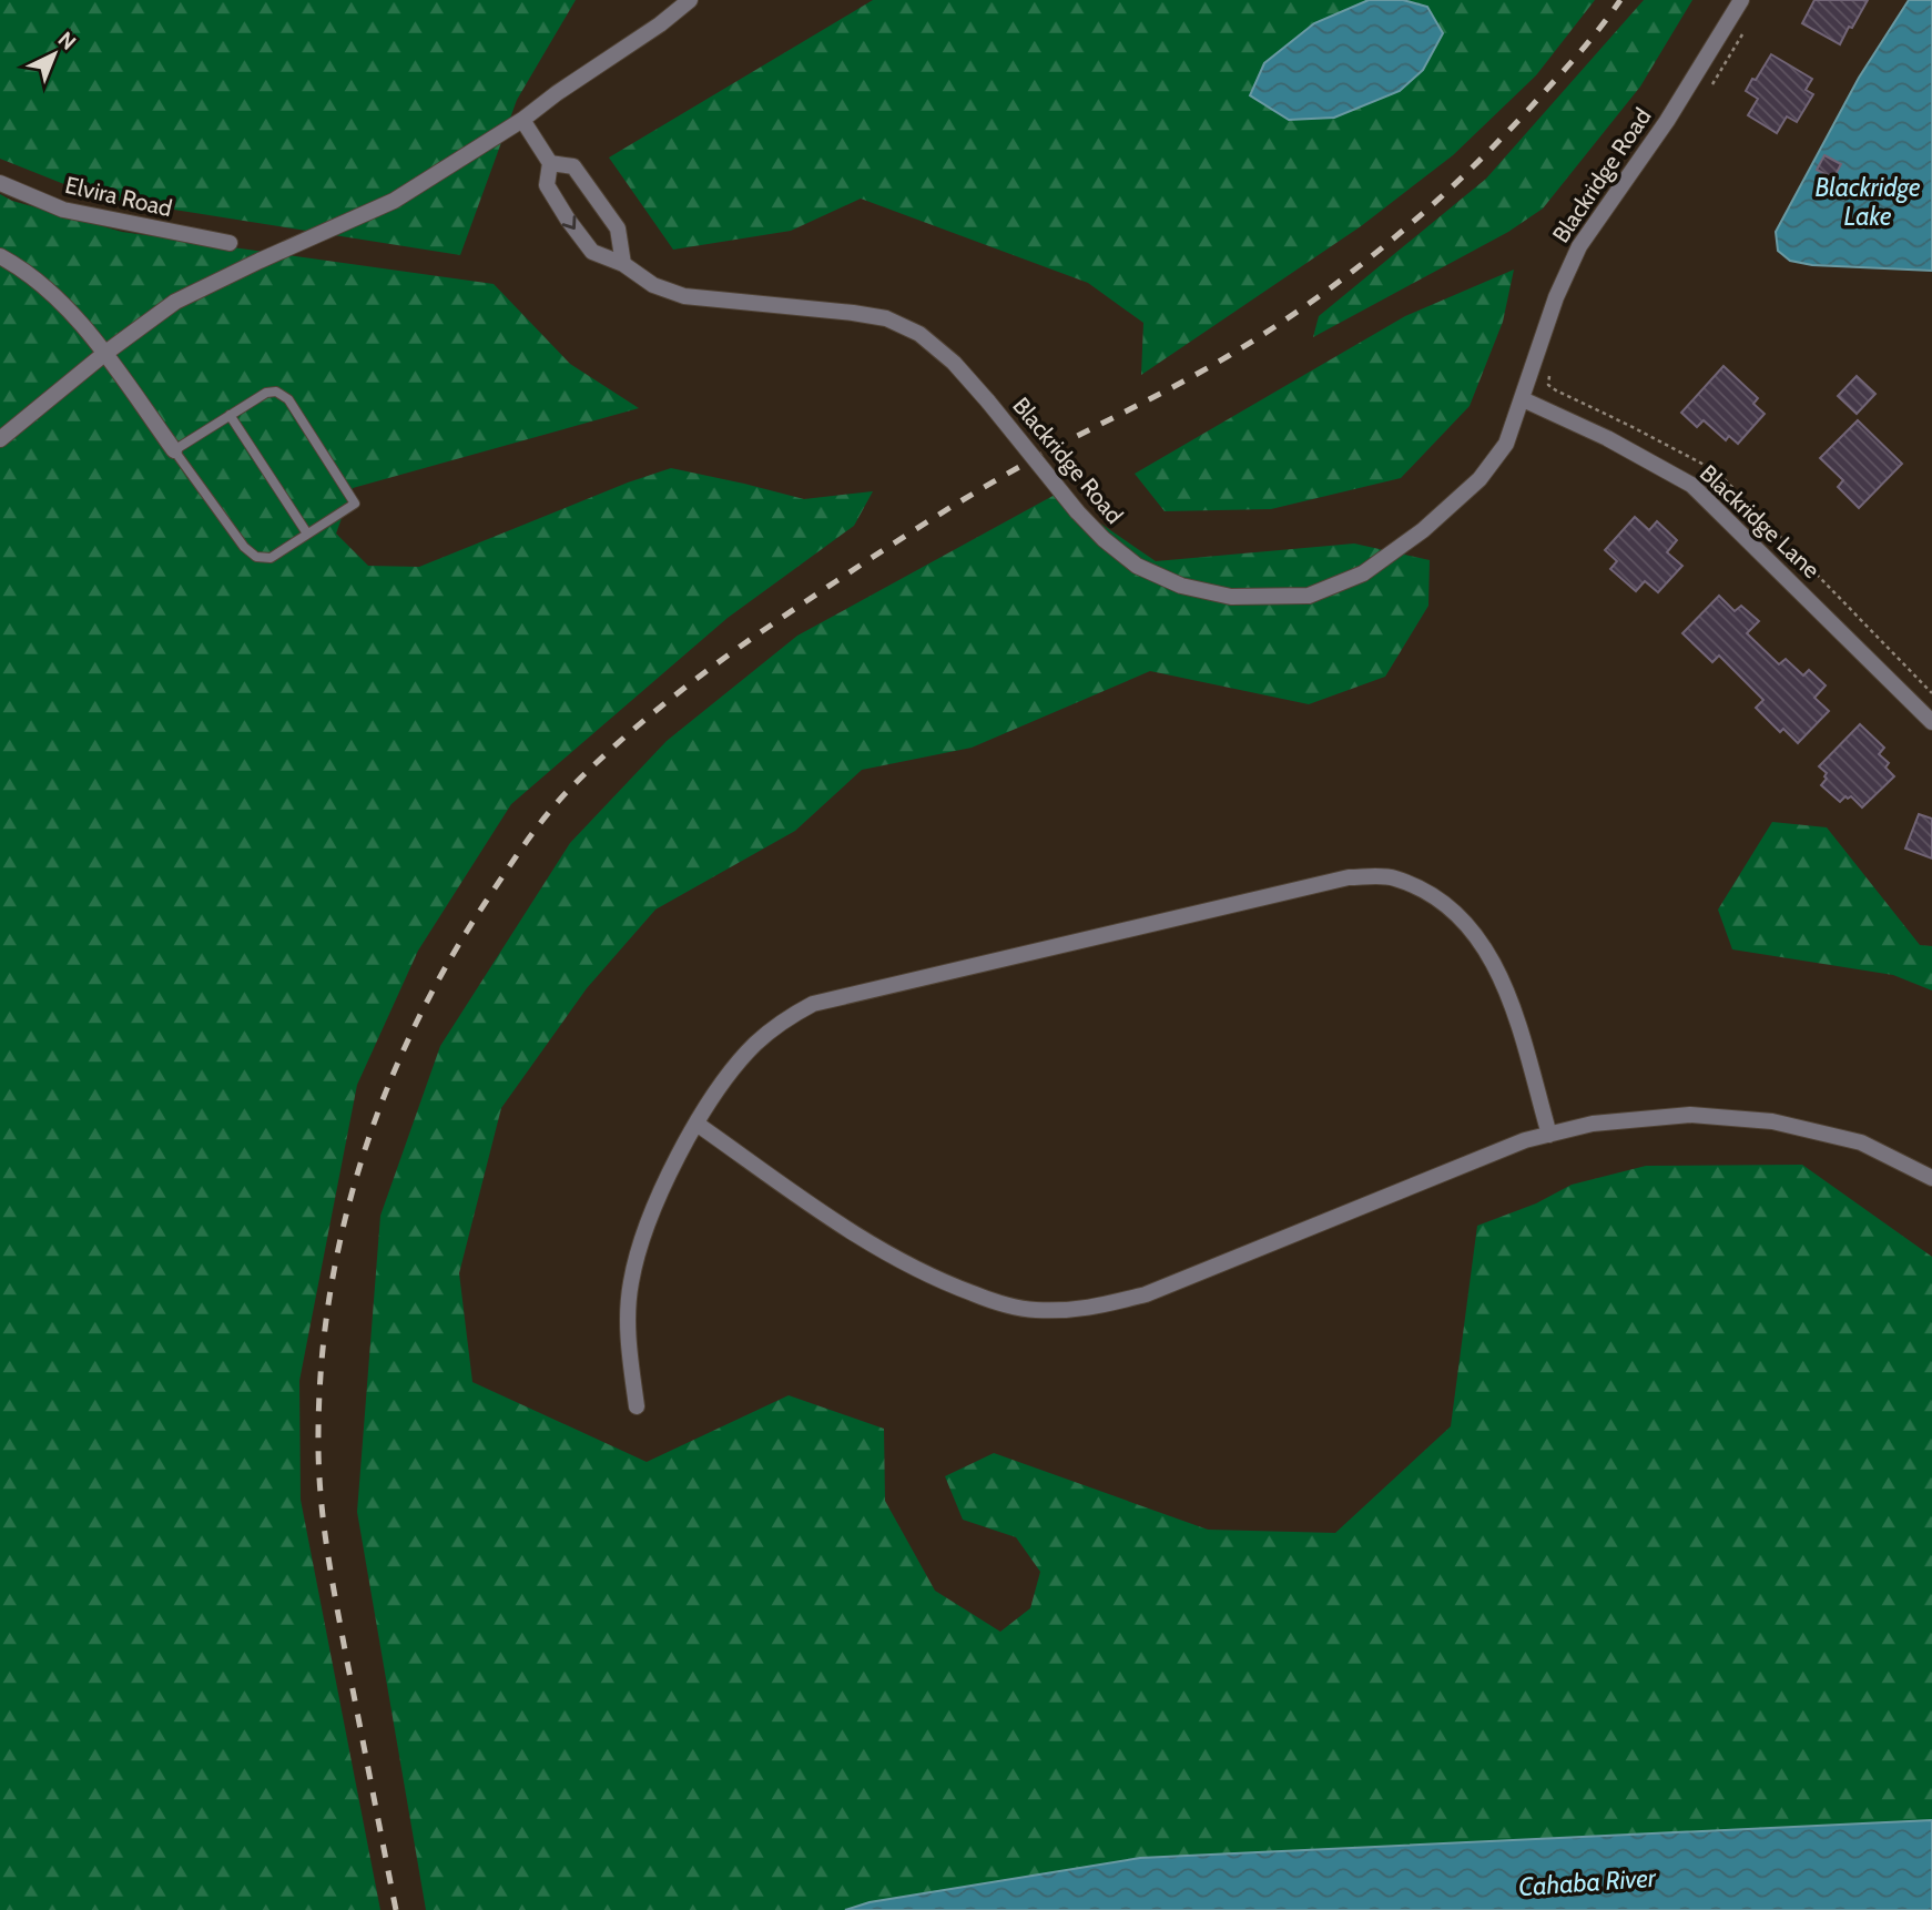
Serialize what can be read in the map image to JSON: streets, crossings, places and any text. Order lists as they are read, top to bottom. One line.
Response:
{"streets":{"street":["Blackridge Road","Elvira Road","Blackridge Lane"]},"crossings":[["Blackridge Road","Blackridge Lane"]],"water":["Blackridge Lake","Cahaba River"],"north":"top right"}
